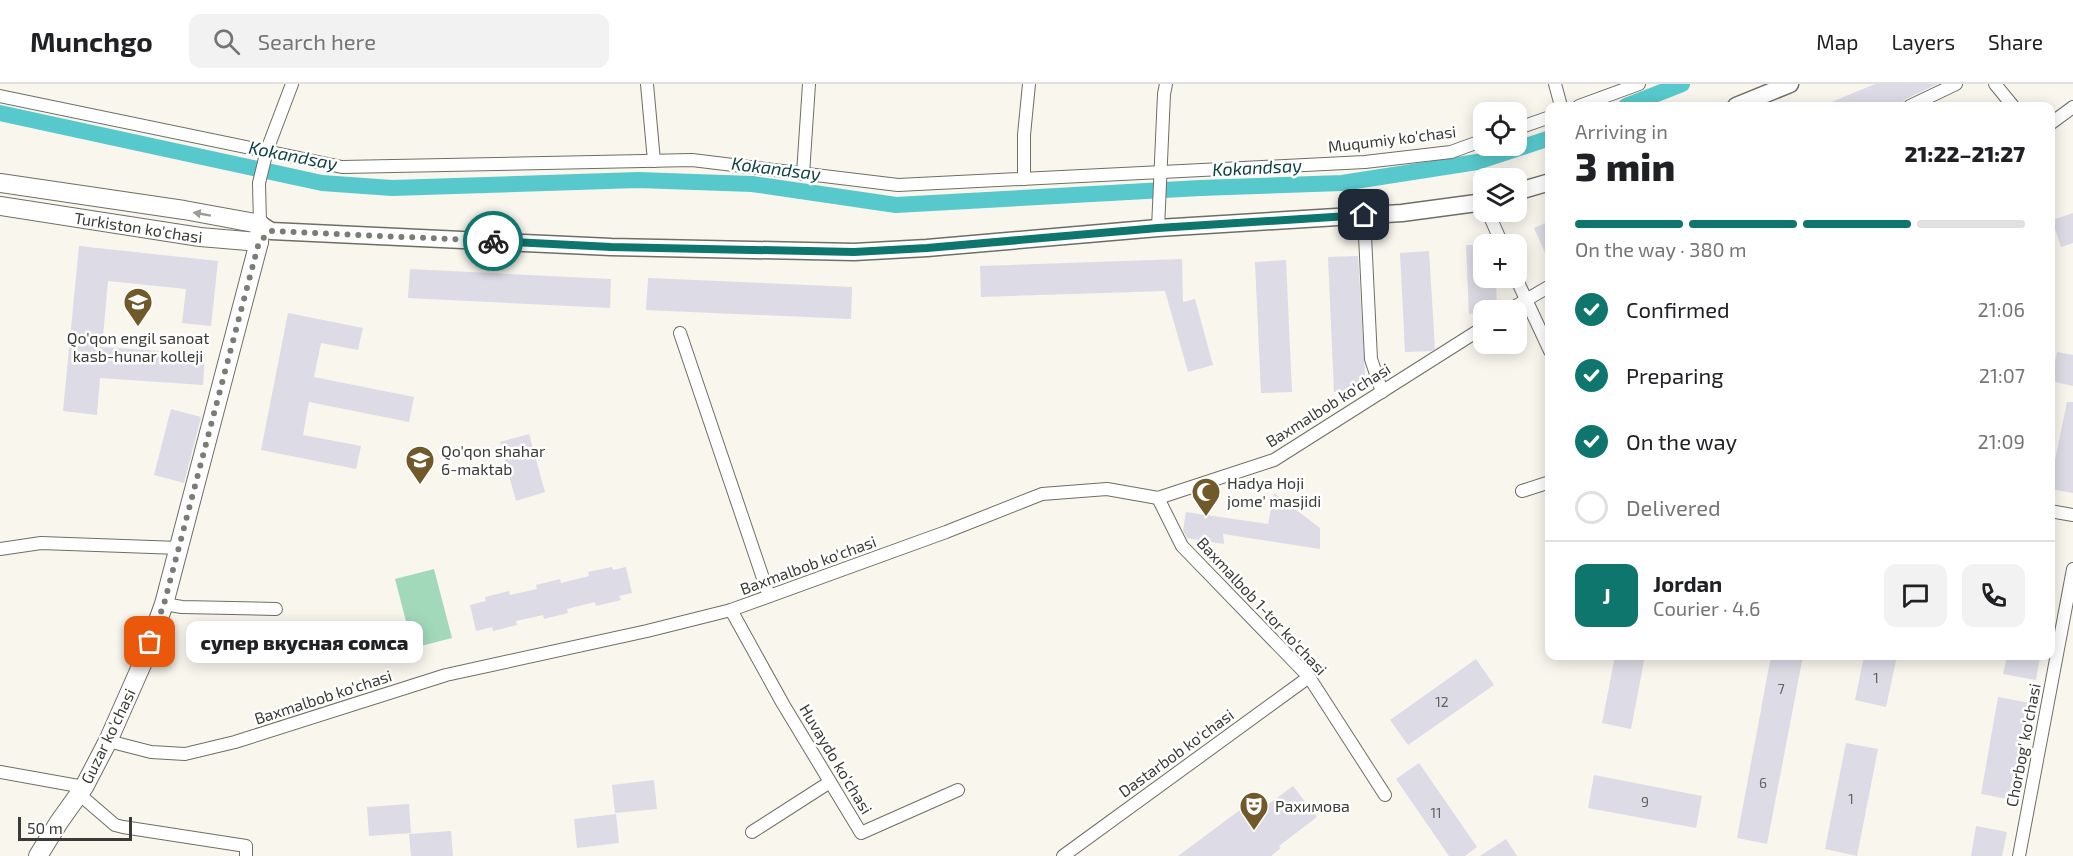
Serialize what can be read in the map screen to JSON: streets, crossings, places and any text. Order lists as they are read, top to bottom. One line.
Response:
{"streets":{"main road":["Turkiston ko'chasi","Guzar ko'chasi"],"street":["Muqumiy ko'chasi","Baxmalbob ko'chasi","Baxmalbob 1-tor ko'chasi","Chorbog' ko'chasi","Dastarbob ko'chasi","Huvaydo ko'chasi"]},"crossings":[["Turkiston ko'chasi","Guzar ko'chasi"],["Baxmalbob ko'chasi","Baxmalbob 1-tor ko'chasi"],["Baxmalbob ko'chasi","Guzar ko'chasi"],["Baxmalbob ko'chasi","Huvaydo ko'chasi"],["Baxmalbob 1-tor ko'chasi","Dastarbob ko'chasi"]],"water":["Kokandsay"],"places":{"school or university":["Qo'qon engil sanoat kasb-hunar kolleji","Qo'qon shahar 6-maktab"],"mosque":["Hadya Hoji jome' masjidi"],"other":["супер вкусная сомса"],"theatre":["Рахимова"]},"house_numbers":["1","7","12","6","1","9","11"],"scale_bar":"50 m","page":{"header":"Munchgo","search":"Search here","nav":["Map","Layers","Share"],"map_buttons":["+","−"],"heading":["3 min","Arriving in","21:22–21:27"],"panel":["Jordan","Courier · 4.6"],"bar":"On the way · 380 m","list":[["Confirmed","21:06"],["Preparing","21:07"],["On the way","21:09"],"Delivered"],"round":"J","bubble":"супер вкусная сомса","scale":"50 m"}}
